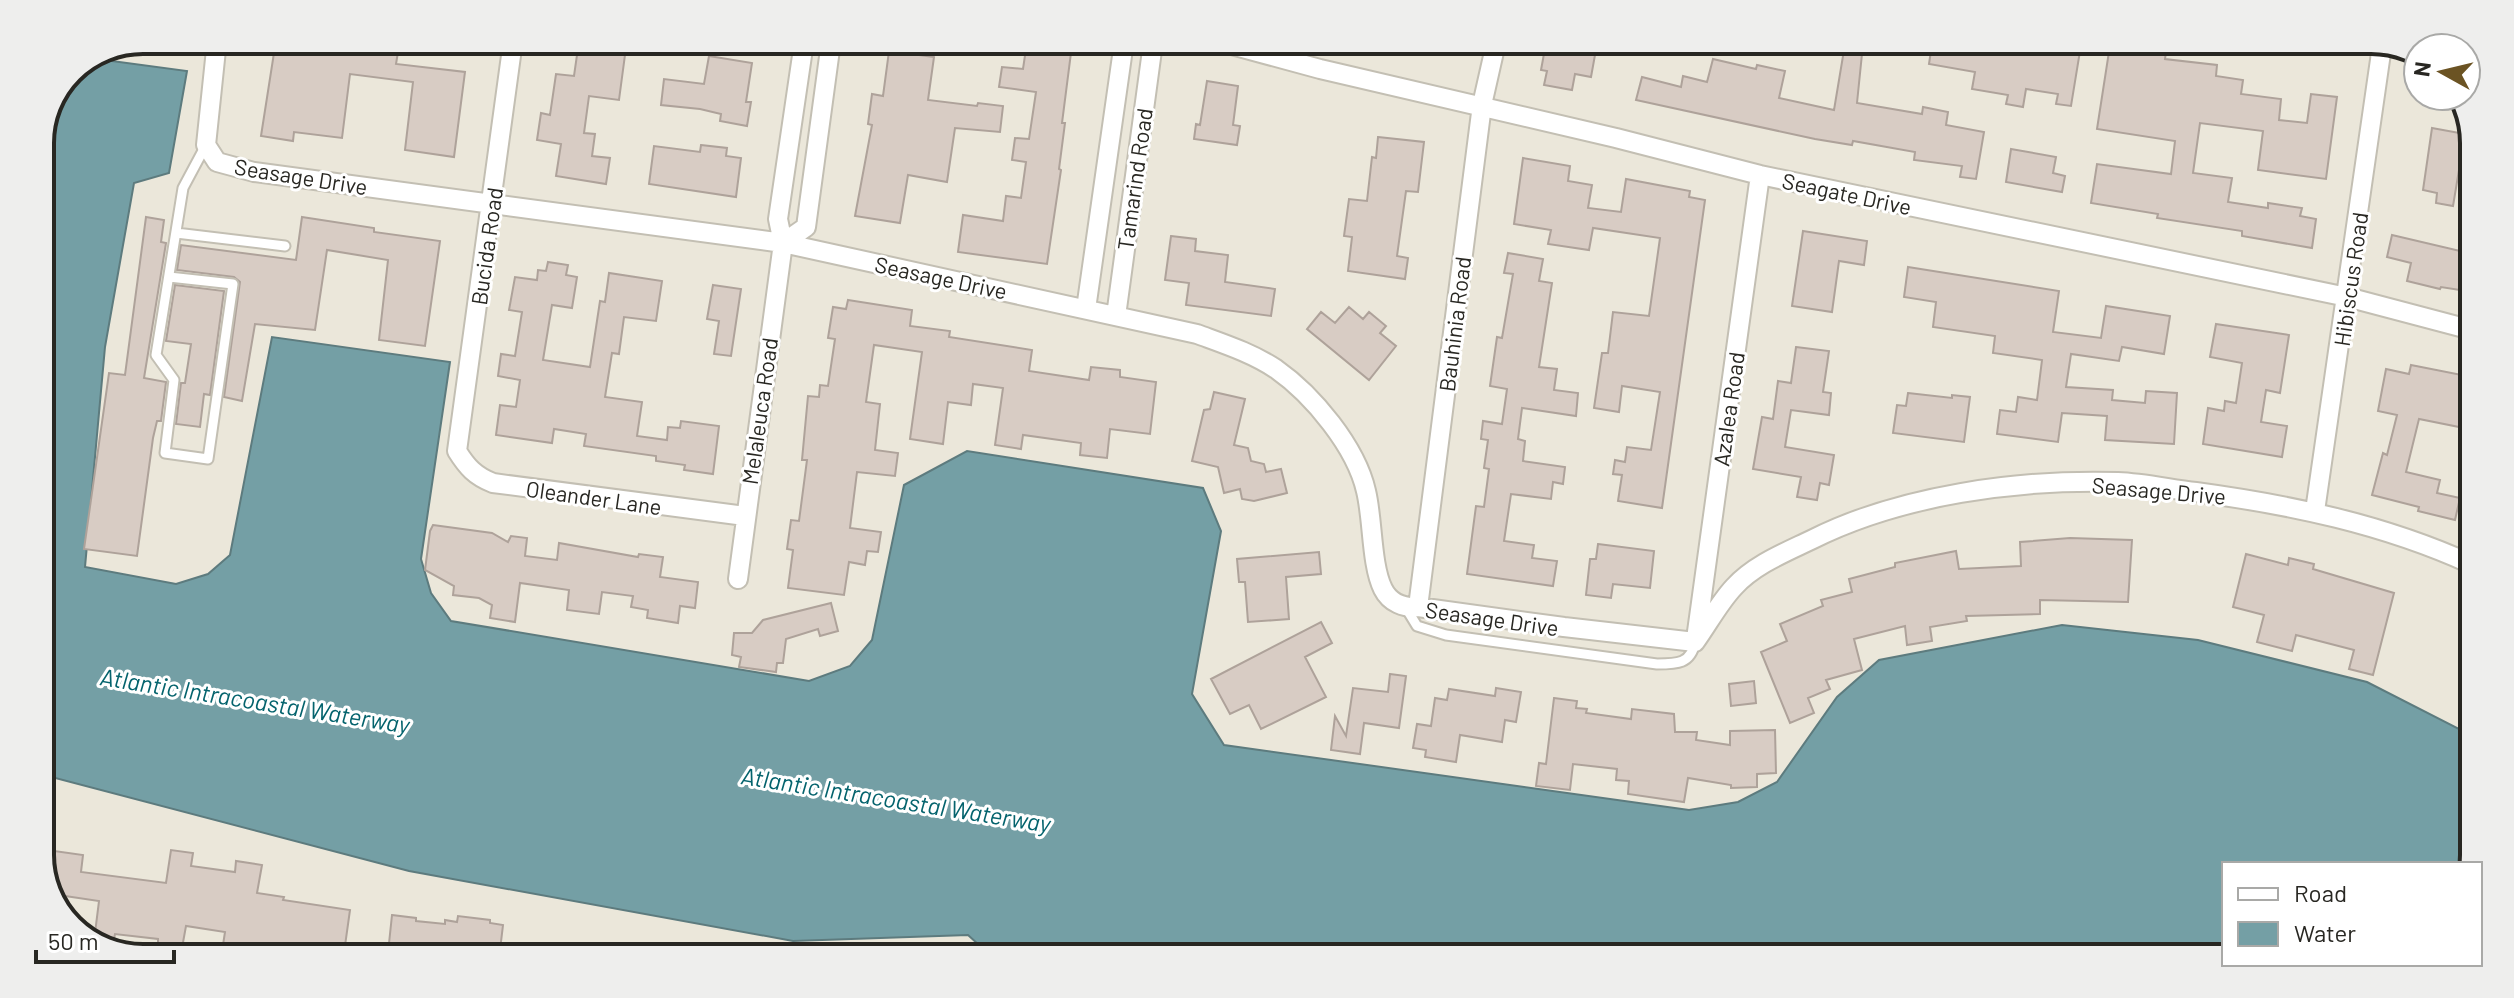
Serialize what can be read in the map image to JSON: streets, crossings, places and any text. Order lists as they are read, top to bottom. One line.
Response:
{"streets":{"street":["Seasage Drive","Tamarind Road","Seagate Drive","Bucida Road","Hibiscus Road","Bauhinia Road","Azalea Road","Melaleuca Road","Oleander Lane"]},"crossings":[["Seasage Drive","Tamarind Road"],["Seasage Drive","Bucida Road"],["Seasage Drive","Hibiscus Road"],["Seasage Drive","Bauhinia Road"],["Seasage Drive","Azalea Road"],["Seasage Drive","Melaleuca Road"],["Seagate Drive","Hibiscus Road"],["Seagate Drive","Bauhinia Road"],["Seagate Drive","Azalea Road"],["Bucida Road","Oleander Lane"],["Melaleuca Road","Oleander Lane"]],"water":["Atlantic Intracoastal Waterway"],"legend":["Road","Water"],"scale_bar":"50 m","north":"left"}
